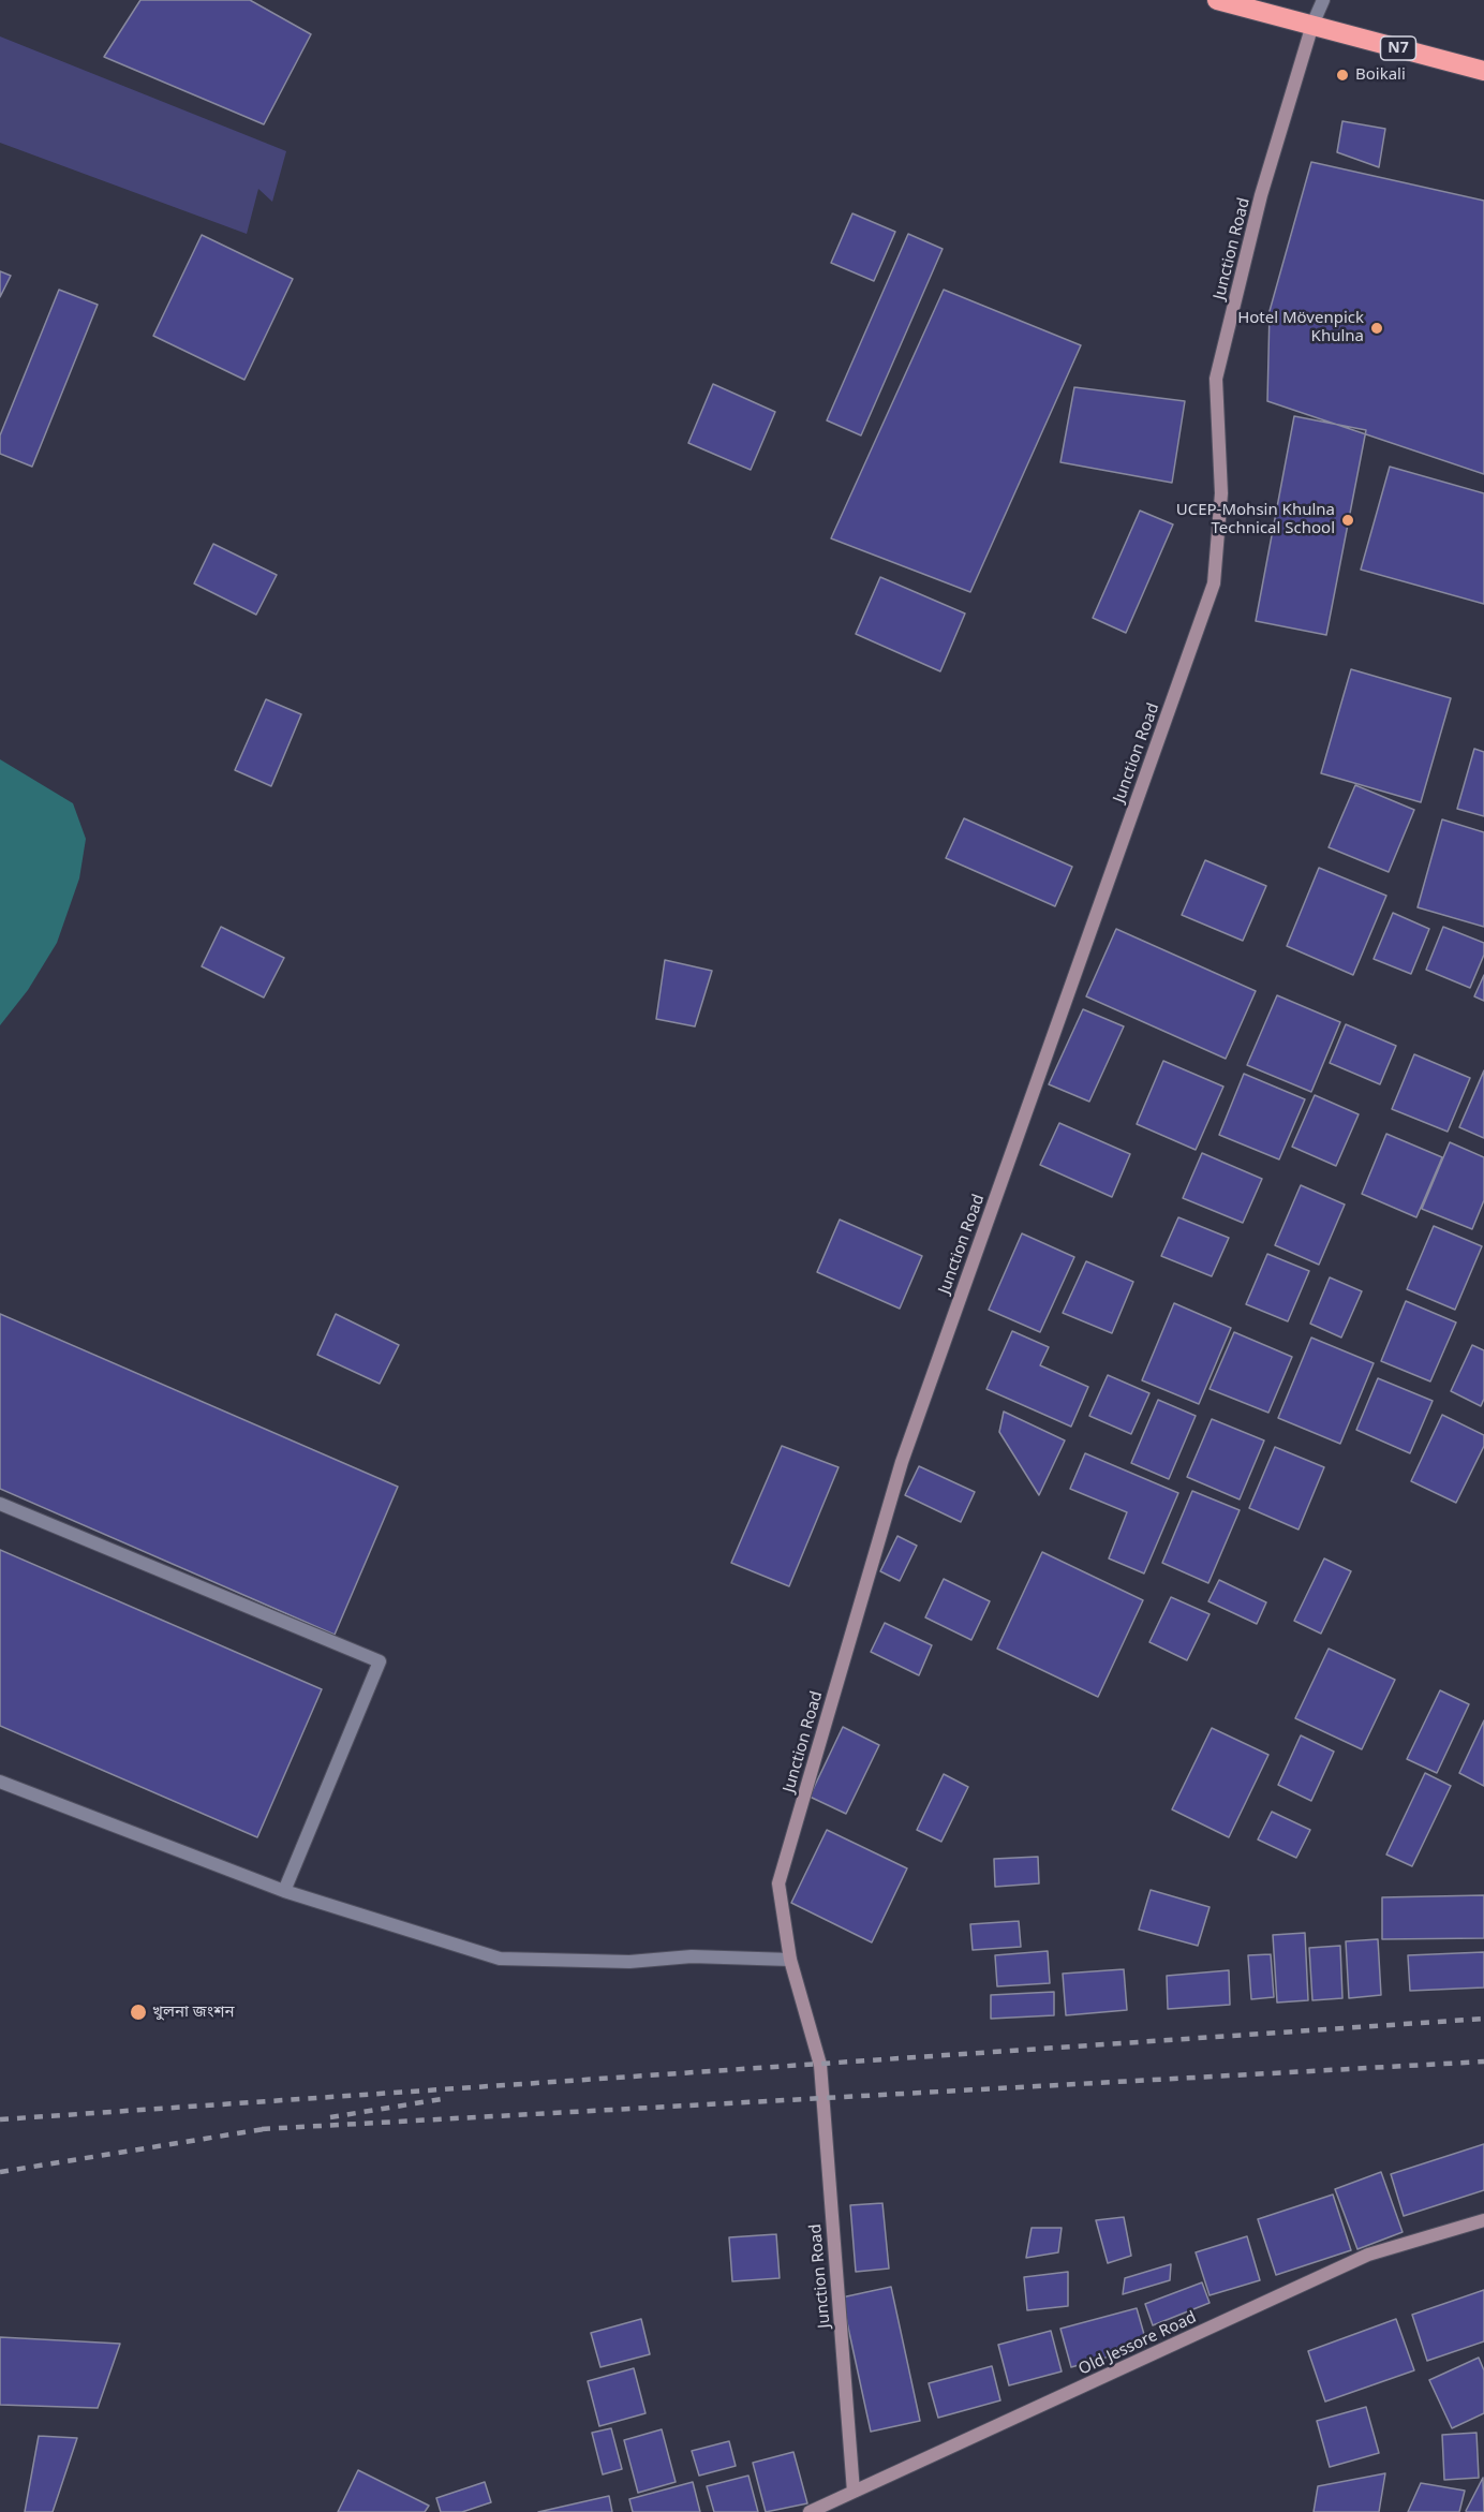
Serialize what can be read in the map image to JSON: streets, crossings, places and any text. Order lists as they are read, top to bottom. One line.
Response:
{"streets":{"highway":["N7"],"main road":["Junction Road","Old Jessore Road"]},"crossings":[["N7","Junction Road"],["Junction Road","Old Jessore Road"]],"places":["Boikali","Hotel Mövenpick Khulna","UCEP-Mohsin Khulna Technical School","খুলনা জংশন"]}
